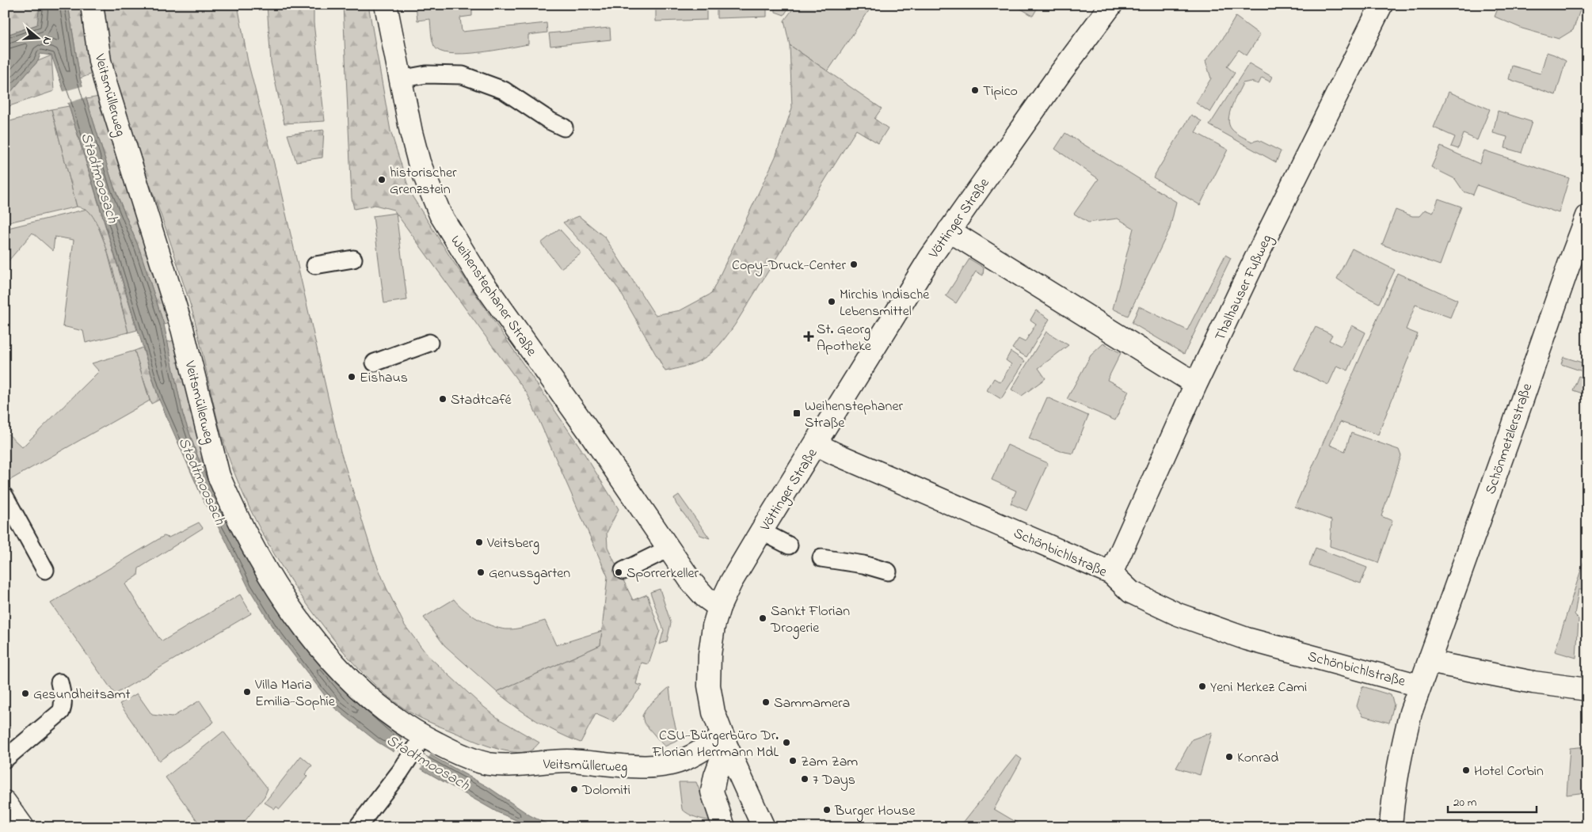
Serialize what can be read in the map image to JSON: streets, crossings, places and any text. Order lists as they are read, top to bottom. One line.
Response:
{"streets":{"street":["Veitsmüllerweg","Vöttinger Straße","Thalhauser Fußweg","Weihenstephaner Straße","Schönmetzlerstraße","Schönbichlstraße"]},"crossings":[["Veitsmüllerweg","Vöttinger Straße"],["Vöttinger Straße","Weihenstephaner Straße"],["Vöttinger Straße","Schönbichlstraße"],["Thalhauser Fußweg","Schönbichlstraße"],["Schönmetzlerstraße","Schönbichlstraße"]],"water":["Stadtmoosach"],"places":{"other":["Tipico","historischer Grenzstein","Copy-Druck-Center","Mirchis Indische Lebensmittel","Eishaus","Stadtcafé","Veitsberg","Genussgarten","Sporrerkeller","Sankt Florian Drogerie","Yeni Merkez Cami","Villa Maria Emilia-Sophie","Gesundheitsamt","Sammamera","CSU-Bürgerbüro Dr. Florian Herrmann MdL","Konrad","Zam Zam","Hotel Corbin","7 Days","Dolomiti","Burger House"],"health":["St. Georg Apotheke"],"transit":["Weihenstephaner Straße"]},"scale_bar":"20 m","north":"right"}
